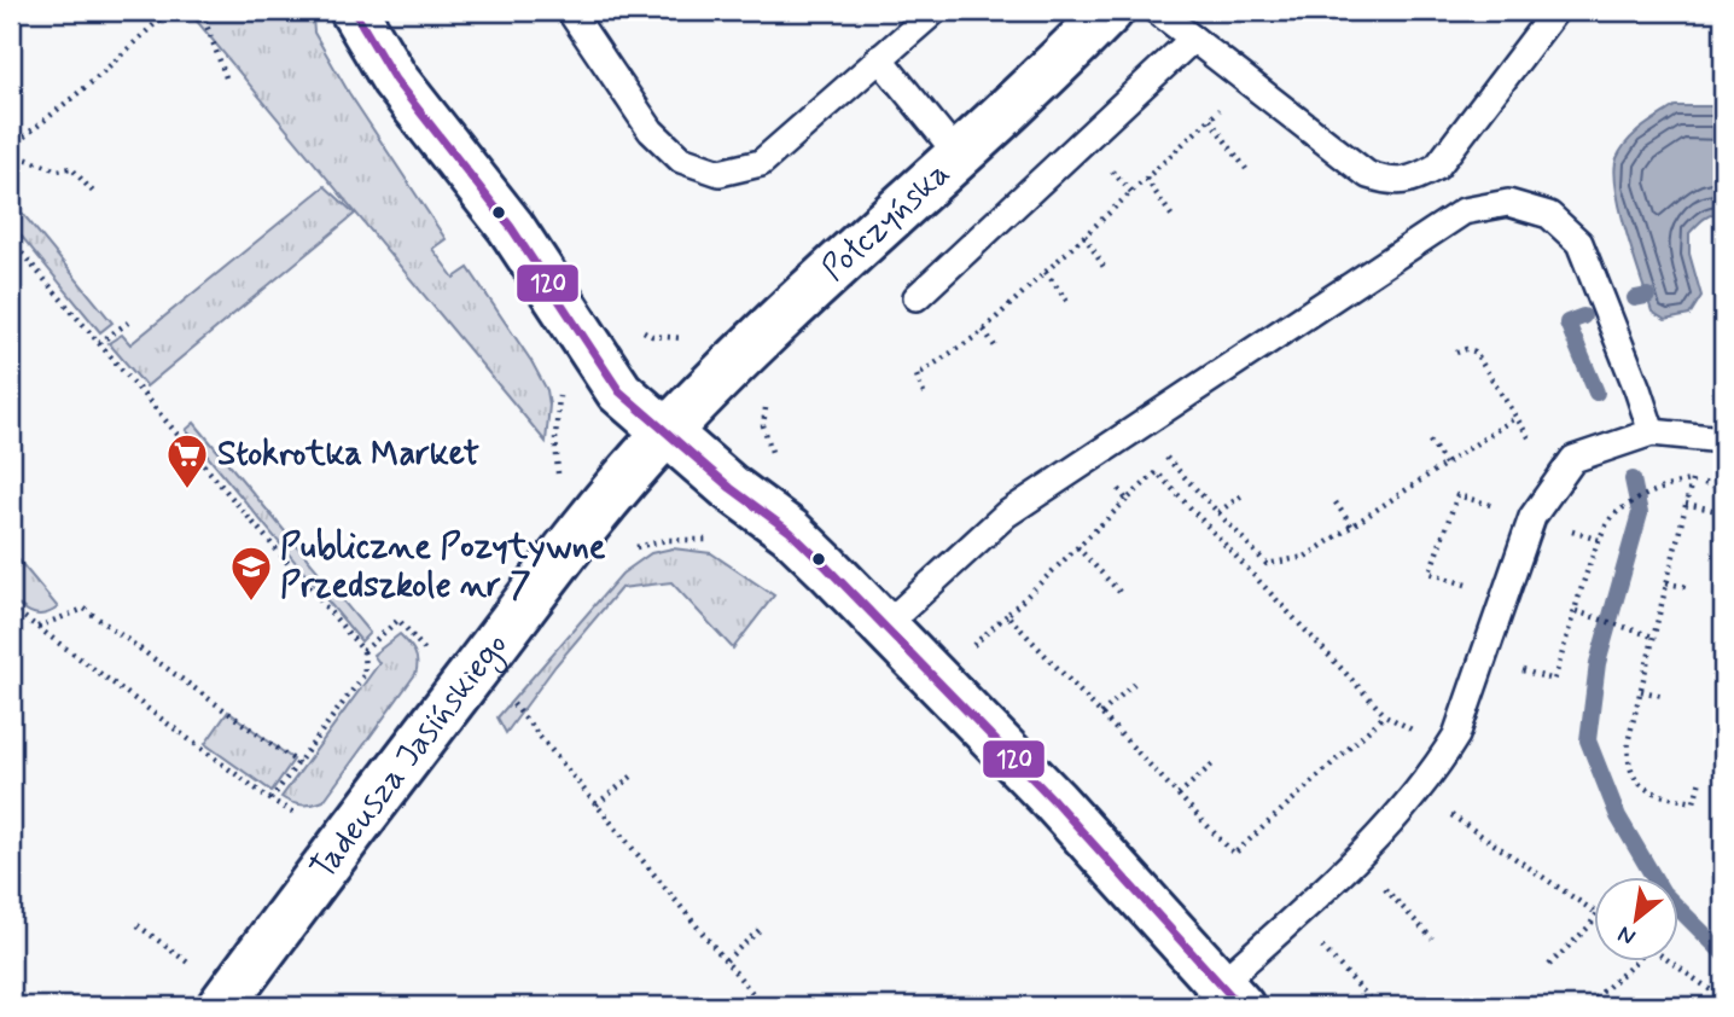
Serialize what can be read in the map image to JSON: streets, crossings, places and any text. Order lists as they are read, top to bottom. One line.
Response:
{"streets":{"street":["Połczyńska","Tadeusza Jasińskiego"]},"crossings":[["Połczyńska","Tadeusza Jasińskiego"]],"places":{"supermarket":["Stokrotka Market"],"school or university":["Publiczne Pozytywne Przedszkole nr 7"]},"lines":["transit line 120"],"north":"bottom left"}
